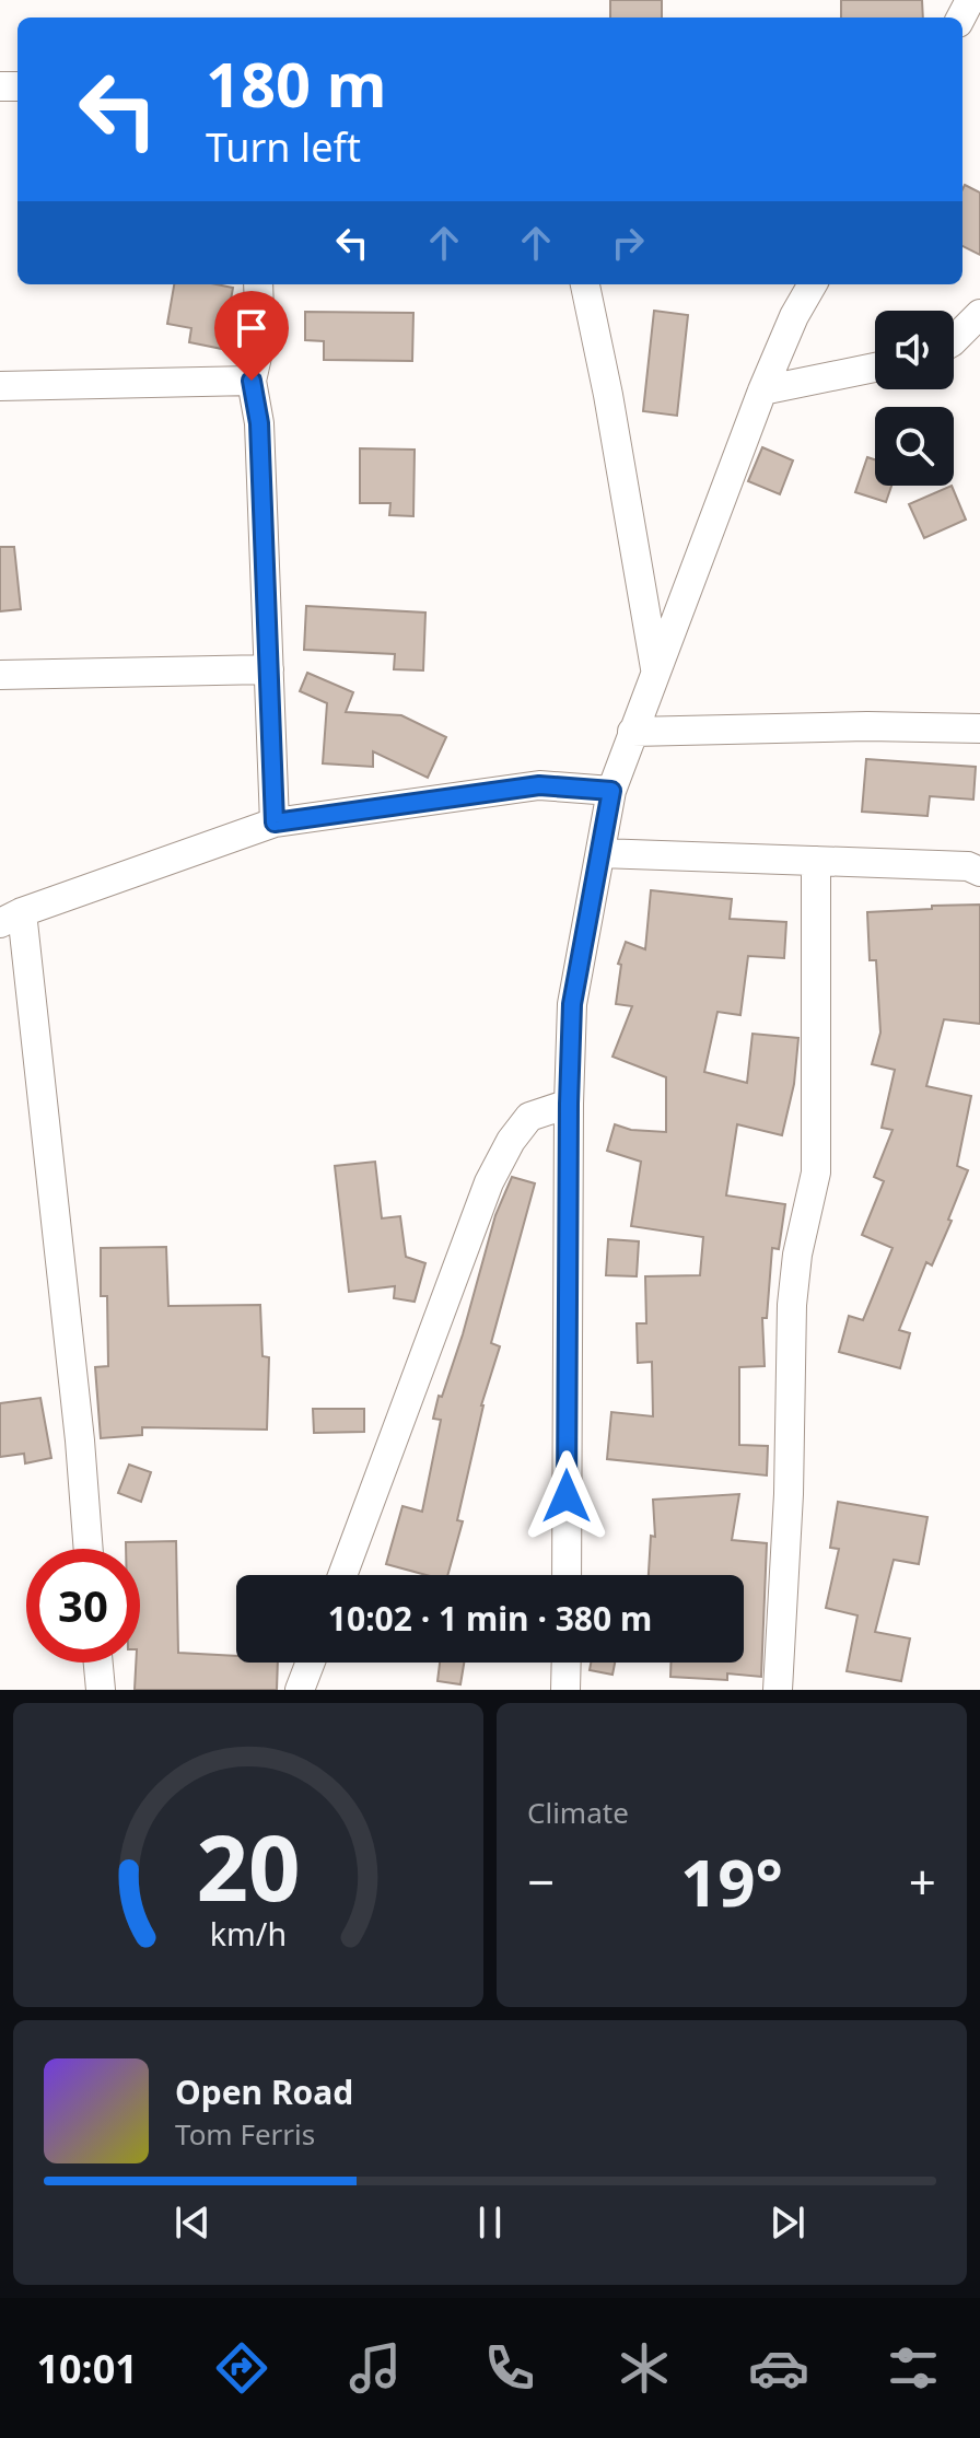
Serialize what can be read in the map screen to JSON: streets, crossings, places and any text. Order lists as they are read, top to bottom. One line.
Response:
{"page":{"turn":["180 m","Turn left"],"limit":"30","trip":"10:02 · 1 min · 380 m","tile":"Climate","heat":["−","19°","+"],"song":["Open Road","Tom Ferris"],"tabs":"10:01","gauge":["20","km/h"]}}
